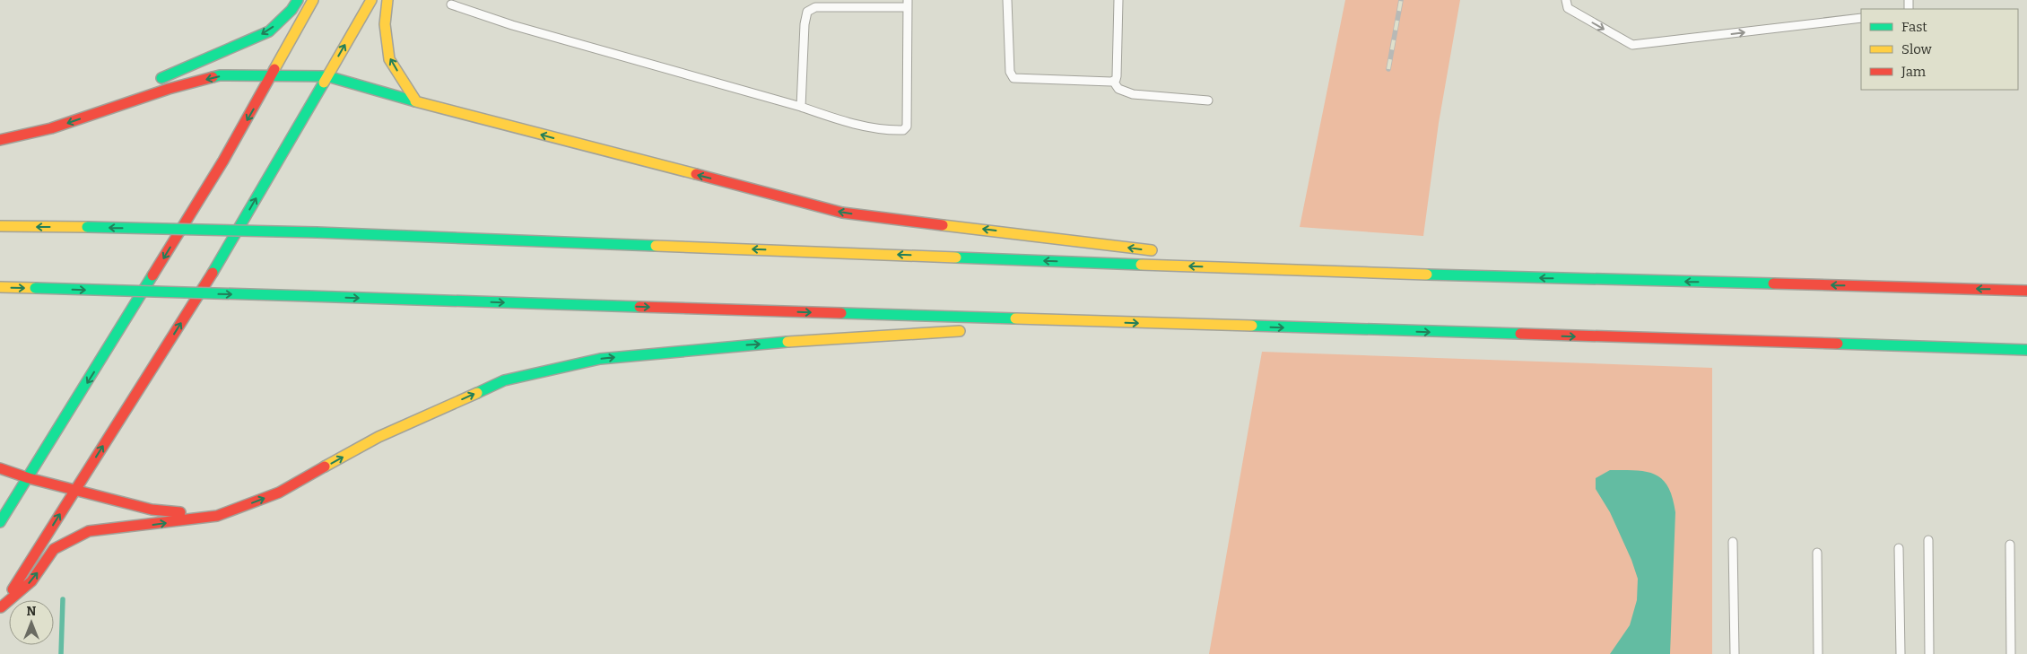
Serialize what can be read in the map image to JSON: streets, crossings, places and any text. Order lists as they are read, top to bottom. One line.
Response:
{"legend":["Fast","Slow","Jam"],"north":"top"}
